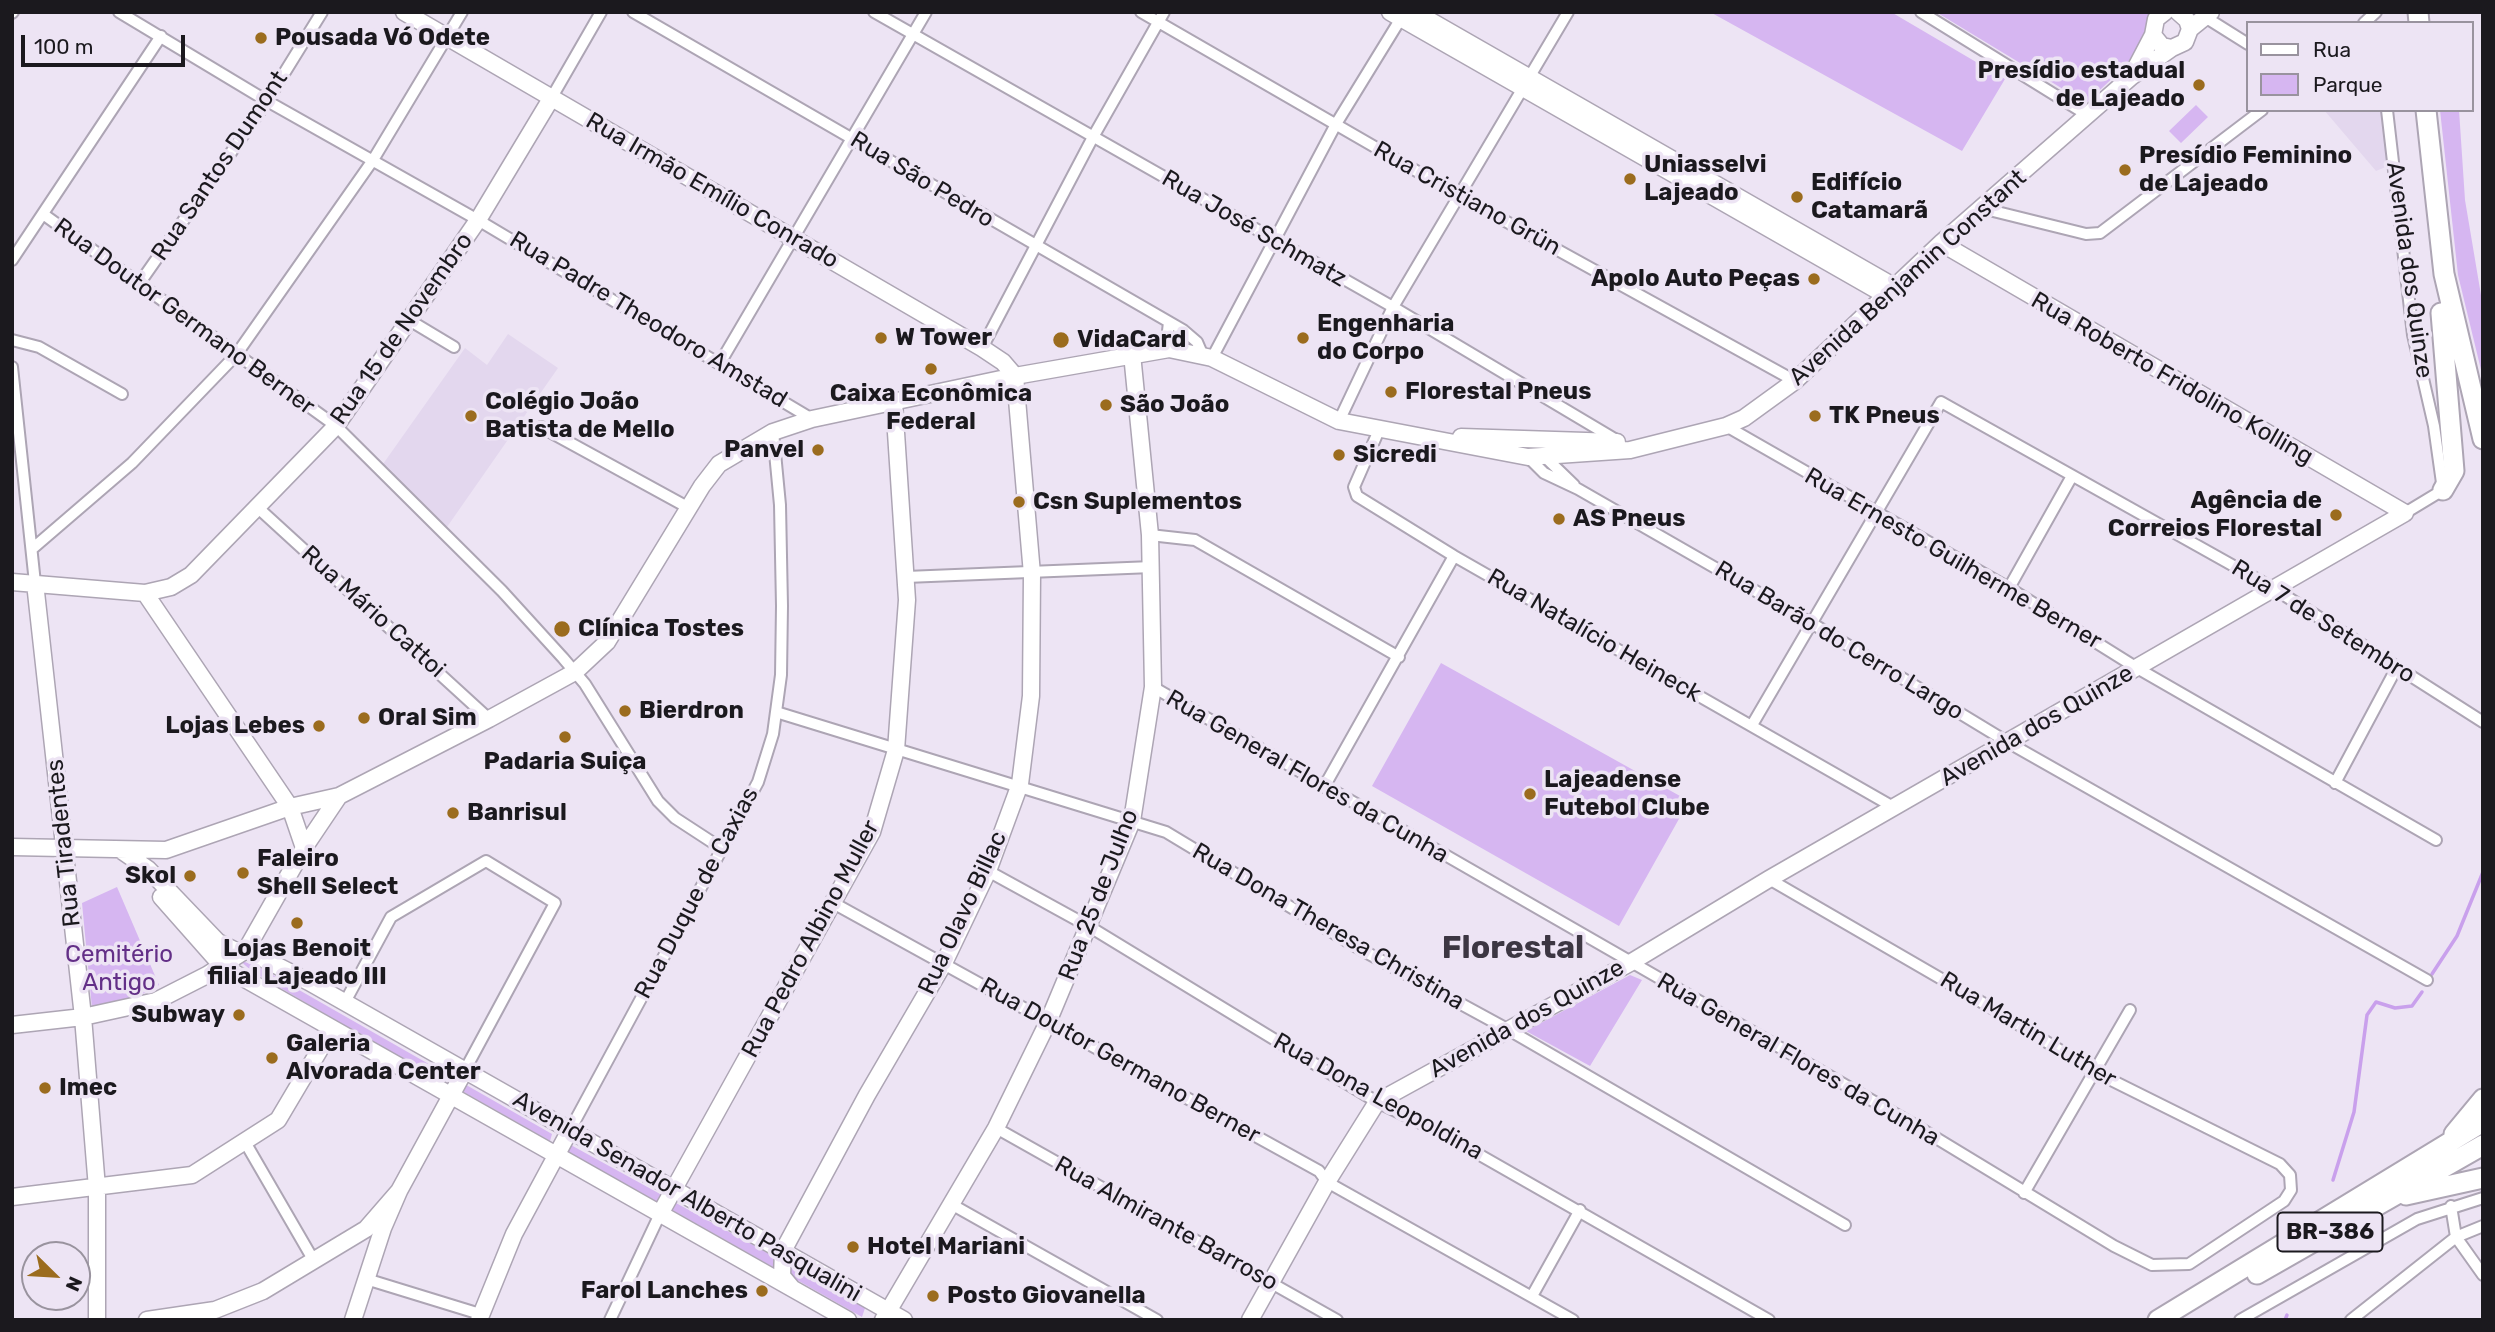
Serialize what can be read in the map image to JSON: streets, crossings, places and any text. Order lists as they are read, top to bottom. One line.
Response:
{"streets":{"highway":["BR-386"],"street":["Rua Santos Dumont","Rua São Pedro","Rua Irmão Emílio Conrado","Rua Cristiano Grün","Rua José Schmatz","Avenida dos Quinze","Avenida Benjamin Constant","Rua Doutor Germano Berner","Rua Padre Theodoro Amstad","Rua 15 de Novembro","Rua Roberto Fridolino Kolling","Rua Ernesto Guilherme Berner","Rua Mário Cattoi","Rua 7 de Setembro","Rua Natalício Heineck","Rua Barão do Cerro Largo","Rua General Flores da Cunha","Rua Tiradentes","Rua Duque de Caxias","Rua 25 de Julho","Rua Olavo Billac","Rua Dona Theresa Christina","Rua Pedro Albino Muller","Rua Martin Luther","Rua Dona Leopoldina","Avenida Senador Alberto Pasqualini","Rua Almirante Barroso"]},"crossings":[["Rua Santos Dumont","Rua Doutor Germano Berner"],["Rua Santos Dumont","Rua Padre Theodoro Amstad"],["Rua São Pedro","Avenida Benjamin Constant"],["Rua Irmão Emílio Conrado","Avenida Benjamin Constant"],["Rua Irmão Emílio Conrado","Rua 15 de Novembro"],["Rua Irmão Emílio Conrado","Rua Olavo Billac"],["Rua Cristiano Grün","Avenida Benjamin Constant"],["Rua José Schmatz","Avenida Benjamin Constant"],["Avenida dos Quinze","Rua Doutor Germano Berner"],["Avenida dos Quinze","Rua Roberto Fridolino Kolling"],["Avenida dos Quinze","Rua Ernesto Guilherme Berner"],["Avenida dos Quinze","Rua 7 de Setembro"],["Avenida dos Quinze","Rua Natalício Heineck"],["Avenida dos Quinze","Rua Barão do Cerro Largo"],["Avenida dos Quinze","Rua General Flores da Cunha"],["Avenida dos Quinze","Rua Dona Theresa Christina"],["Avenida dos Quinze","Rua Martin Luther"],["Avenida dos Quinze","Rua Dona Leopoldina"],["Avenida dos Quinze","Rua Almirante Barroso"],["Avenida Benjamin Constant","Rua Doutor Germano Berner"],["Avenida Benjamin Constant","Rua Padre Theodoro Amstad"],["Avenida Benjamin Constant","Rua Roberto Fridolino Kolling"],["Avenida Benjamin Constant","Rua Ernesto Guilherme Berner"],["Avenida Benjamin Constant","Rua Mário Cattoi"],["Avenida Benjamin Constant","Rua Natalício Heineck"],["Avenida Benjamin Constant","Rua Barão do Cerro Largo"],["Avenida Benjamin Constant","Rua Tiradentes"],["Avenida Benjamin Constant","Rua Duque de Caxias"],["Avenida Benjamin Constant","Rua 25 de Julho"],["Avenida Benjamin Constant","Rua Olavo Billac"],["Avenida Benjamin Constant","Rua Pedro Albino Muller"],["Avenida Benjamin Constant","Avenida Senador Alberto Pasqualini"],["Rua Doutor Germano Berner","Rua 15 de Novembro"],["Rua Doutor Germano Berner","Rua Duque de Caxias"],["Rua Doutor Germano Berner","Rua 25 de Julho"],["Rua Doutor Germano Berner","Rua Olavo Billac"],["Rua Doutor Germano Berner","Rua Pedro Albino Muller"],["Rua Padre Theodoro Amstad","Rua 15 de Novembro"],["Rua 15 de Novembro","Rua Mário Cattoi"],["Rua Ernesto Guilherme Berner","Rua 7 de Setembro"],["Rua General Flores da Cunha","Rua 25 de Julho"],["Rua General Flores da Cunha","Rua Martin Luther"],["Rua Duque de Caxias","Rua Dona Theresa Christina"],["Rua Duque de Caxias","Avenida Senador Alberto Pasqualini"],["Rua 25 de Julho","Rua Dona Theresa Christina"],["Rua 25 de Julho","Rua Dona Leopoldina"],["Rua 25 de Julho","Avenida Senador Alberto Pasqualini"],["Rua 25 de Julho","Rua Almirante Barroso"],["Rua Olavo Billac","Rua Dona Theresa Christina"],["Rua Olavo Billac","Rua Dona Leopoldina"],["Rua Olavo Billac","Avenida Senador Alberto Pasqualini"],["Rua Dona Theresa Christina","Rua Pedro Albino Muller"],["Rua Pedro Albino Muller","Avenida Senador Alberto Pasqualini"]],"districts":["Florestal"],"parks":["Cemitério Antigo"],"places":["Pousada Vó Odete","Presídio estadual de Lajeado","Presídio Feminino de Lajeado","Uniasselvi Lajeado","Edifício Catamarã","Apolo Auto Peças","W Tower","Engenharia do Corpo","VidaCard","Caixa Econômica Federal","Florestal Pneus","São João","Colégio João Batista de Mello","TK Pneus","Panvel","Sicredi","Csn Suplementos","Agência de Correios Florestal","AS Pneus","Clínica Tostes","Bierdron","Oral Sim","Lojas Lebes","Padaria Suiça","Lajeadense Futebol Clube","Banrisul","Faleiro Shell Select","Skol","Lojas Benoit filial Lajeado III","Subway","Galeria Alvorada Center","Imec","Hotel Mariani","Farol Lanches","Posto Giovanella"],"legend":["Rua","Parque"],"scale_bar":"100 m","north":"bottom right"}
